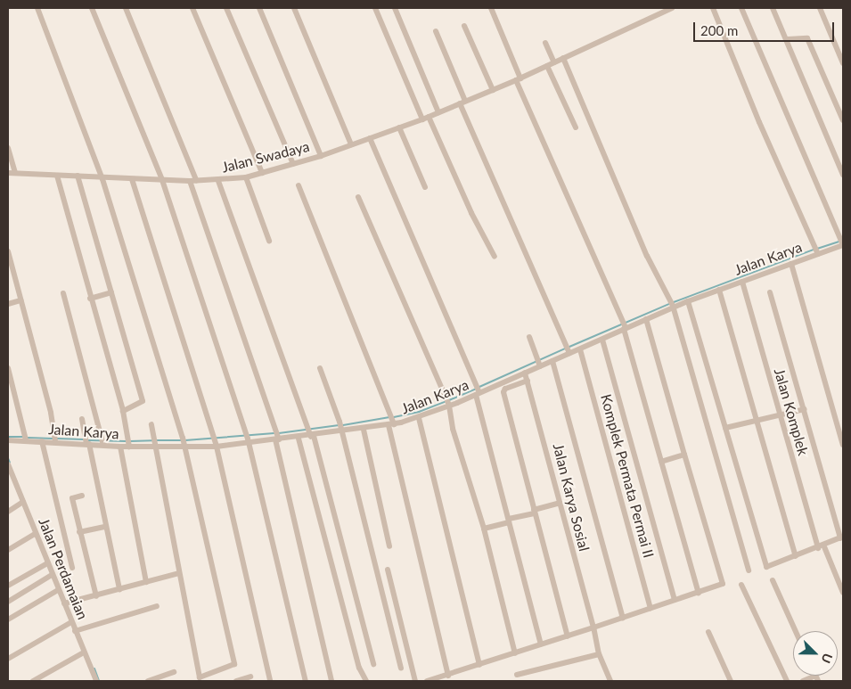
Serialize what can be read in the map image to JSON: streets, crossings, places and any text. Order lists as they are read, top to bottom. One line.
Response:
{"streets":{"street":["Jalan Swadaya","Jalan Karya","Jalan Komplek","Komplek Permata Permai II","Jalan Karya Sosial","Jalan Perdamaian"]},"crossings":[["Jalan Karya","Jalan Komplek"],["Jalan Karya","Komplek Permata Permai II"],["Jalan Karya","Jalan Karya Sosial"]],"scale_bar":"200 m","north":"bottom right"}
